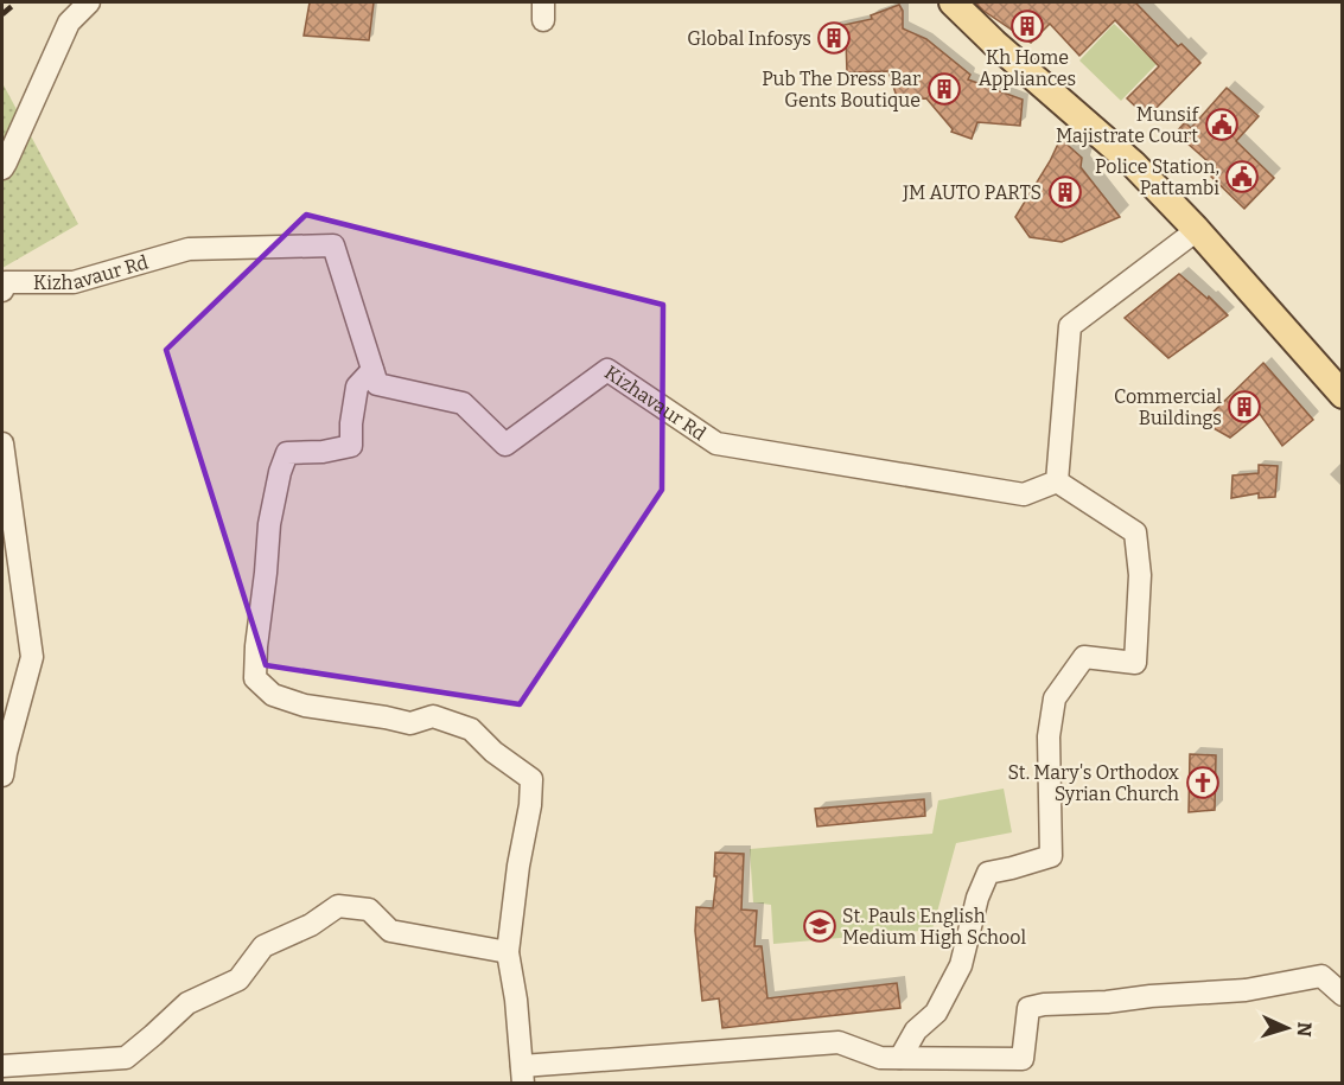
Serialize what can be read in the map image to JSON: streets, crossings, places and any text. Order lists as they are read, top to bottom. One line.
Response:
{"streets":{"street":["Kizhavaur Rd"]},"places":{"building":["Kh Home Appliances","Global Infosys","Pub The Dress Bar Gents Boutique","JM AUTO PARTS","Commercial Buildings"],"public building":["Munsif Majistrate Court","Police Station, Pattambi"],"church":["St. Mary's Orthodox Syrian Church"],"school or university":["St. Pauls English Medium High School"]},"north":"right"}
